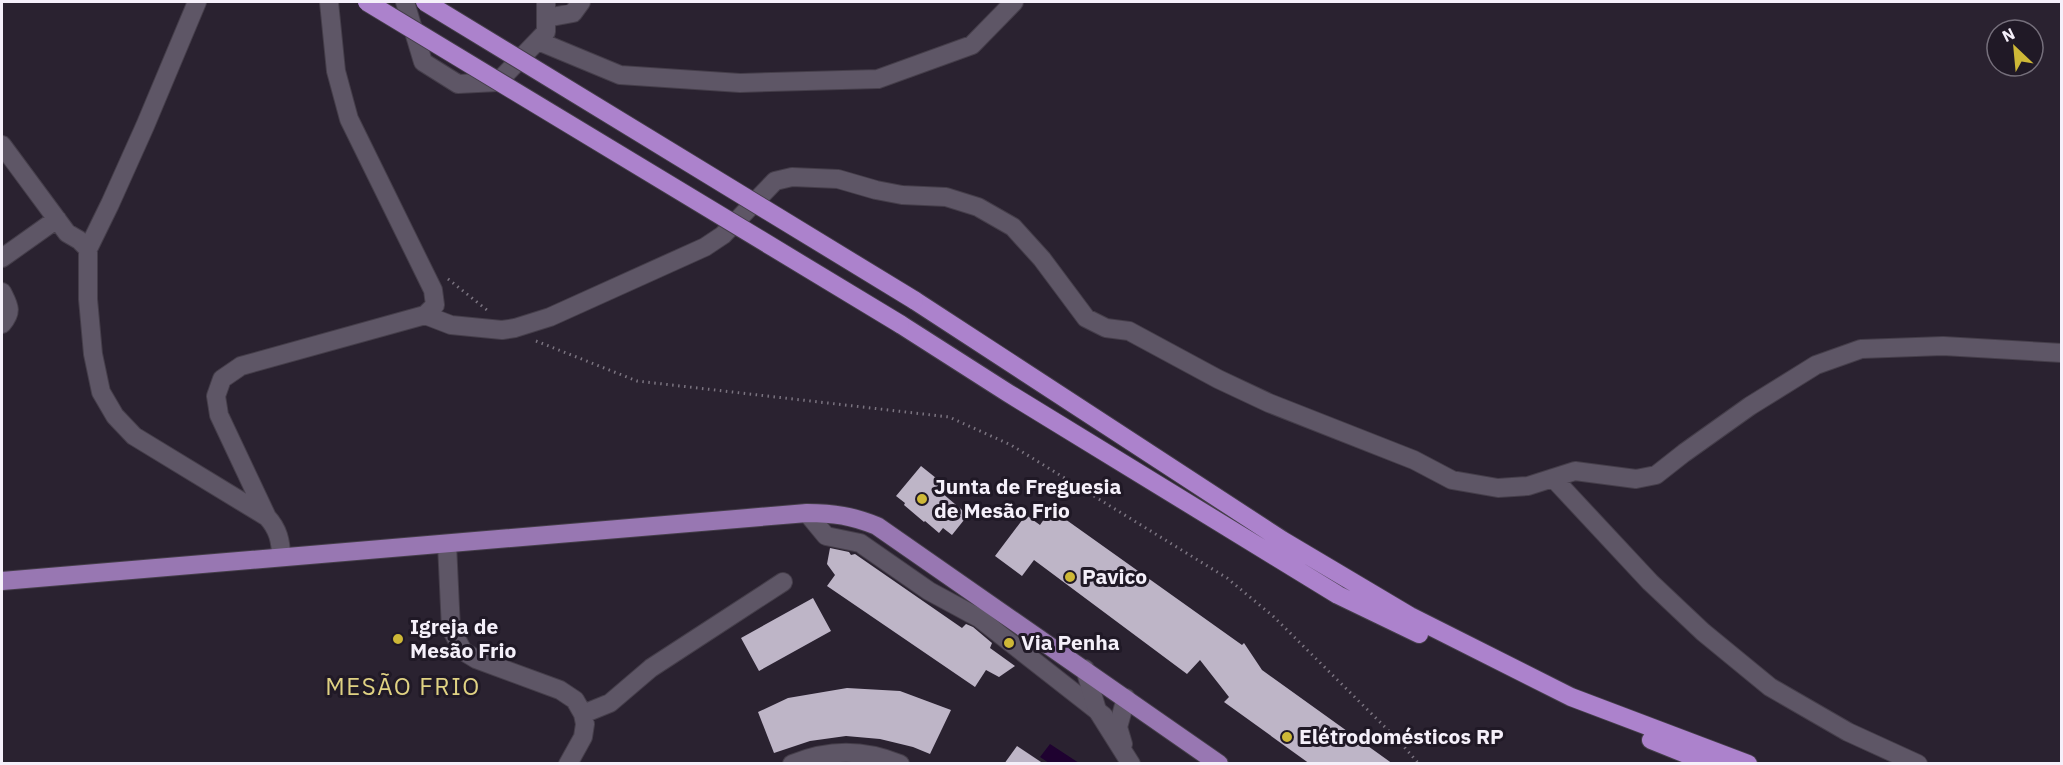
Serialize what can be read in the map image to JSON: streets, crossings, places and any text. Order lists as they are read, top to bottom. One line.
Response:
{"districts":["MESÃO FRIO"],"places":["Junta de Freguesia de Mesão Frio","Pavico","Igreja de Mesão Frio","Via Penha","Elétrodomésticos RP"],"north":"top left"}
